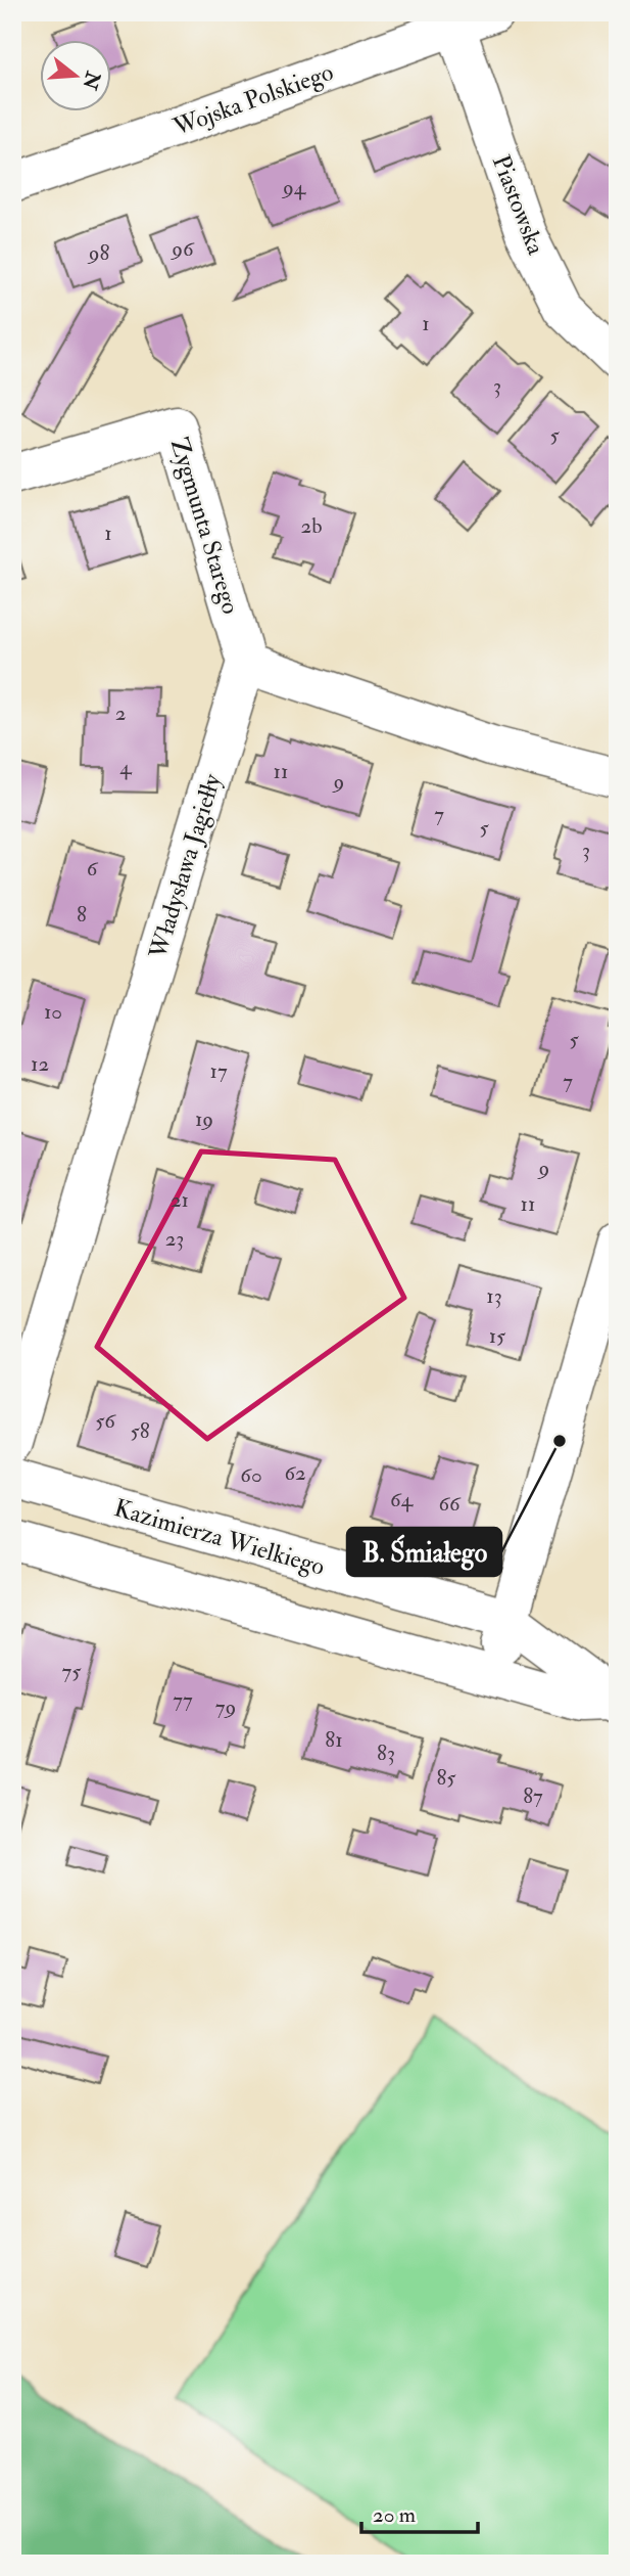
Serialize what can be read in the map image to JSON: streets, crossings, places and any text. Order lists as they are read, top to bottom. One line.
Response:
{"streets":{"street":["Wojska Polskiego","Piastowska","Zygmunta Starego","Władysława Jagiełły","Kazimierza Wielkiego"]},"crossings":[["Wojska Polskiego","Piastowska"],["Zygmunta Starego","Władysława Jagiełły"]],"places":["B. Śmiałego"],"house_numbers":["94","96","98","1","3","5","2b","1","2","4","11","9","7","5","3","6","8","10","5","12","17","7","19","9","21","11","23","13","15","56","58","62","60","64","66","75","77","79","81","83","85","87"],"scale_bar":"20 m","north":"right"}
